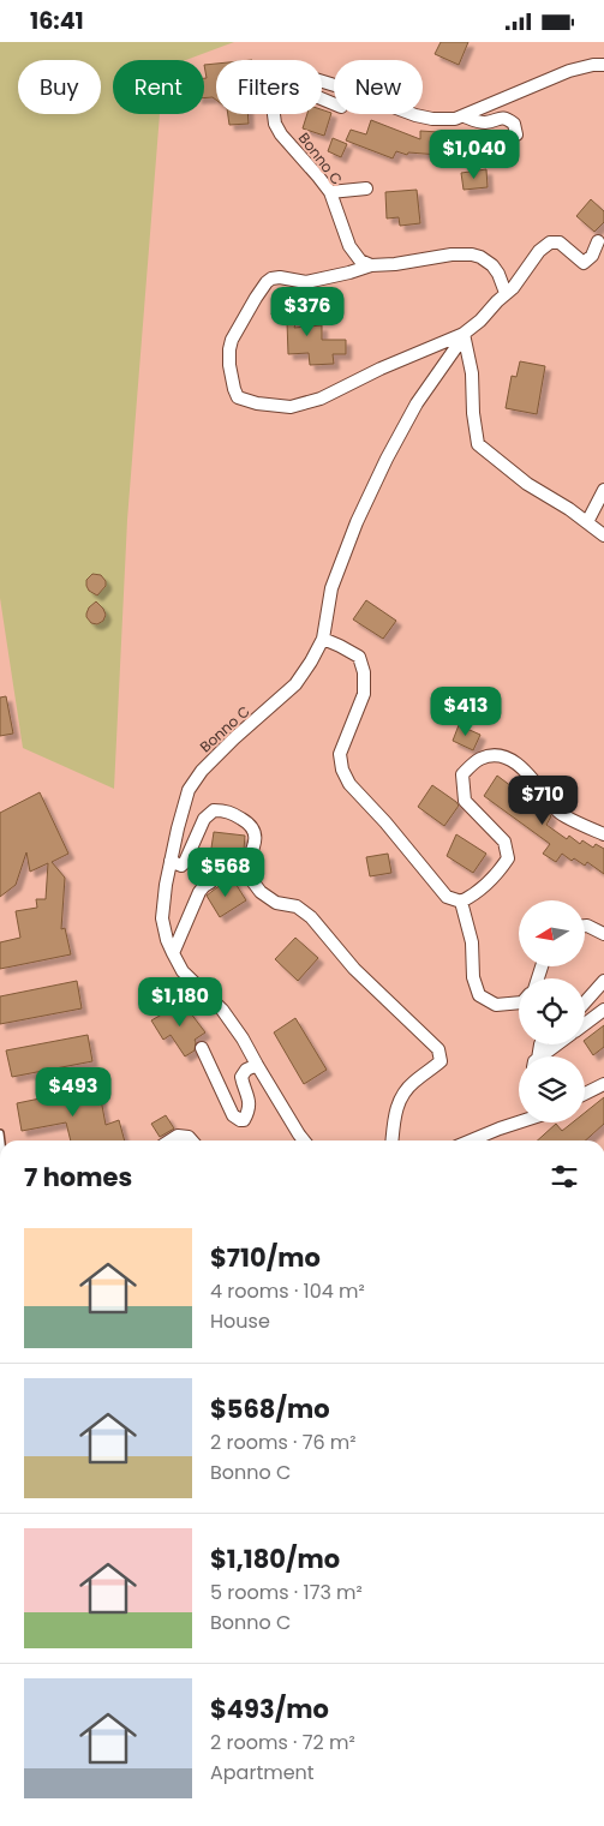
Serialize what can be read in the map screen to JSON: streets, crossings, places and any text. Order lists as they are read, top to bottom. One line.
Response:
{"streets":{"street":["Bonno C"]},"north":"left","page":{"status":"16:41","chip":["Buy","Rent","Filters","New"],"price":["$1,040","$376","$413","$710","$568","$1,180","$493"],"heading":"7 homes","list":[{"name":"$710/mo","note":"4 rooms · 104 m² · House"},{"name":"$568/mo","note":"2 rooms · 76 m² · Bonno C"},{"name":"$1,180/mo","note":"5 rooms · 173 m² · Bonno C"},{"name":"$493/mo","note":"2 rooms · 72 m² · Apartment"}]}}
